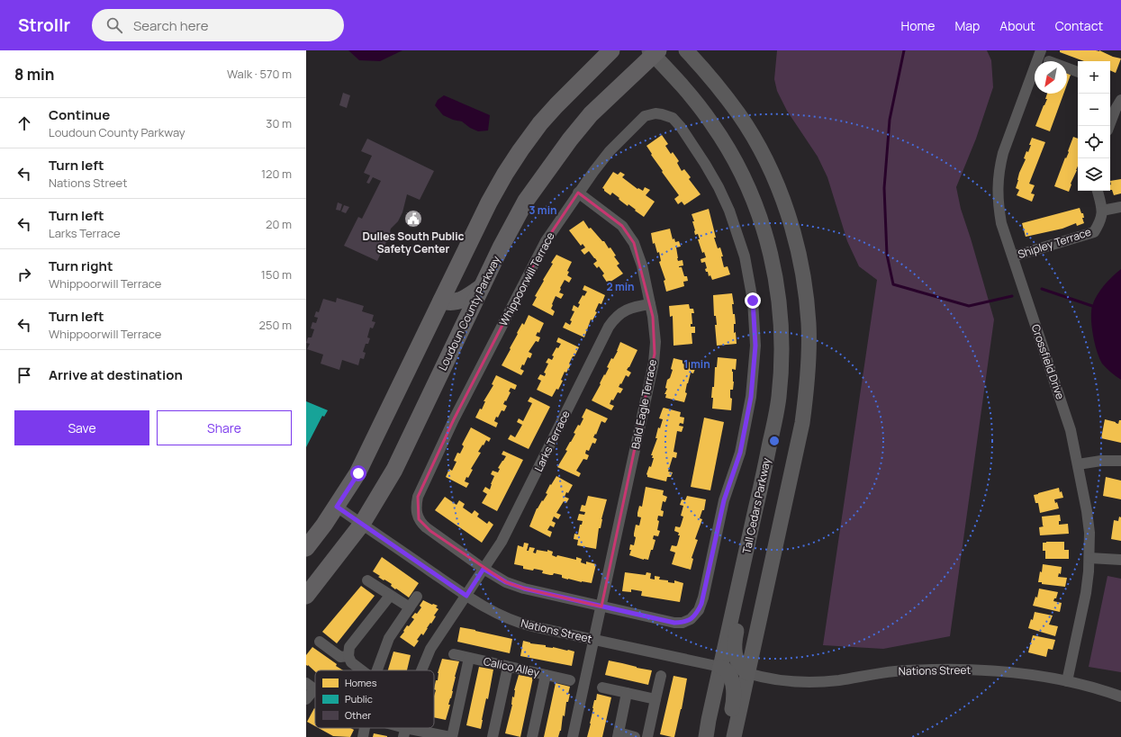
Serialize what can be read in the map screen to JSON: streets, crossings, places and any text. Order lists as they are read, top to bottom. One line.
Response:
{"streets":{"main road":["Loudoun County Parkway","Tall Cedars Parkway"],"street":["Shipley Terrace","Whippoorwill Terrace","Crossfield Drive","Bald Eagle Terrace","Larks Terrace","Nations Street","Calico Alley"]},"crossings":[["Shipley Terrace","Crossfield Drive"],["Whippoorwill Terrace","Bald Eagle Terrace"],["Whippoorwill Terrace","Larks Terrace"],["Loudoun County Parkway","Tall Cedars Parkway"],["Loudoun County Parkway","Nations Street"],["Crossfield Drive","Nations Street"],["Bald Eagle Terrace","Larks Terrace"],["Bald Eagle Terrace","Nations Street"],["Larks Terrace","Nations Street"],["Tall Cedars Parkway","Nations Street"]],"places":{"public building":["Dulles South Public Safety Center"]},"legend":["Homes","Public","Other"],"north":"bottom left","page":{"header":"Strollr","search":"Search here","nav":["Home","Map","About","Contact"],"heading":["8 min","Walk · 570 m"],"map_buttons":["+","−"],"list":[["Continue","Loudoun County Parkway","30 m"],["Turn left","Nations Street","120 m"],["Turn left","Larks Terrace","20 m"],["Turn right","Whippoorwill Terrace","150 m"],["Turn left","Whippoorwill Terrace","250 m"],"Arrive at destination"],"buttons":["Save","Share"]},"rings":["3 min","2 min","1 min"]}
